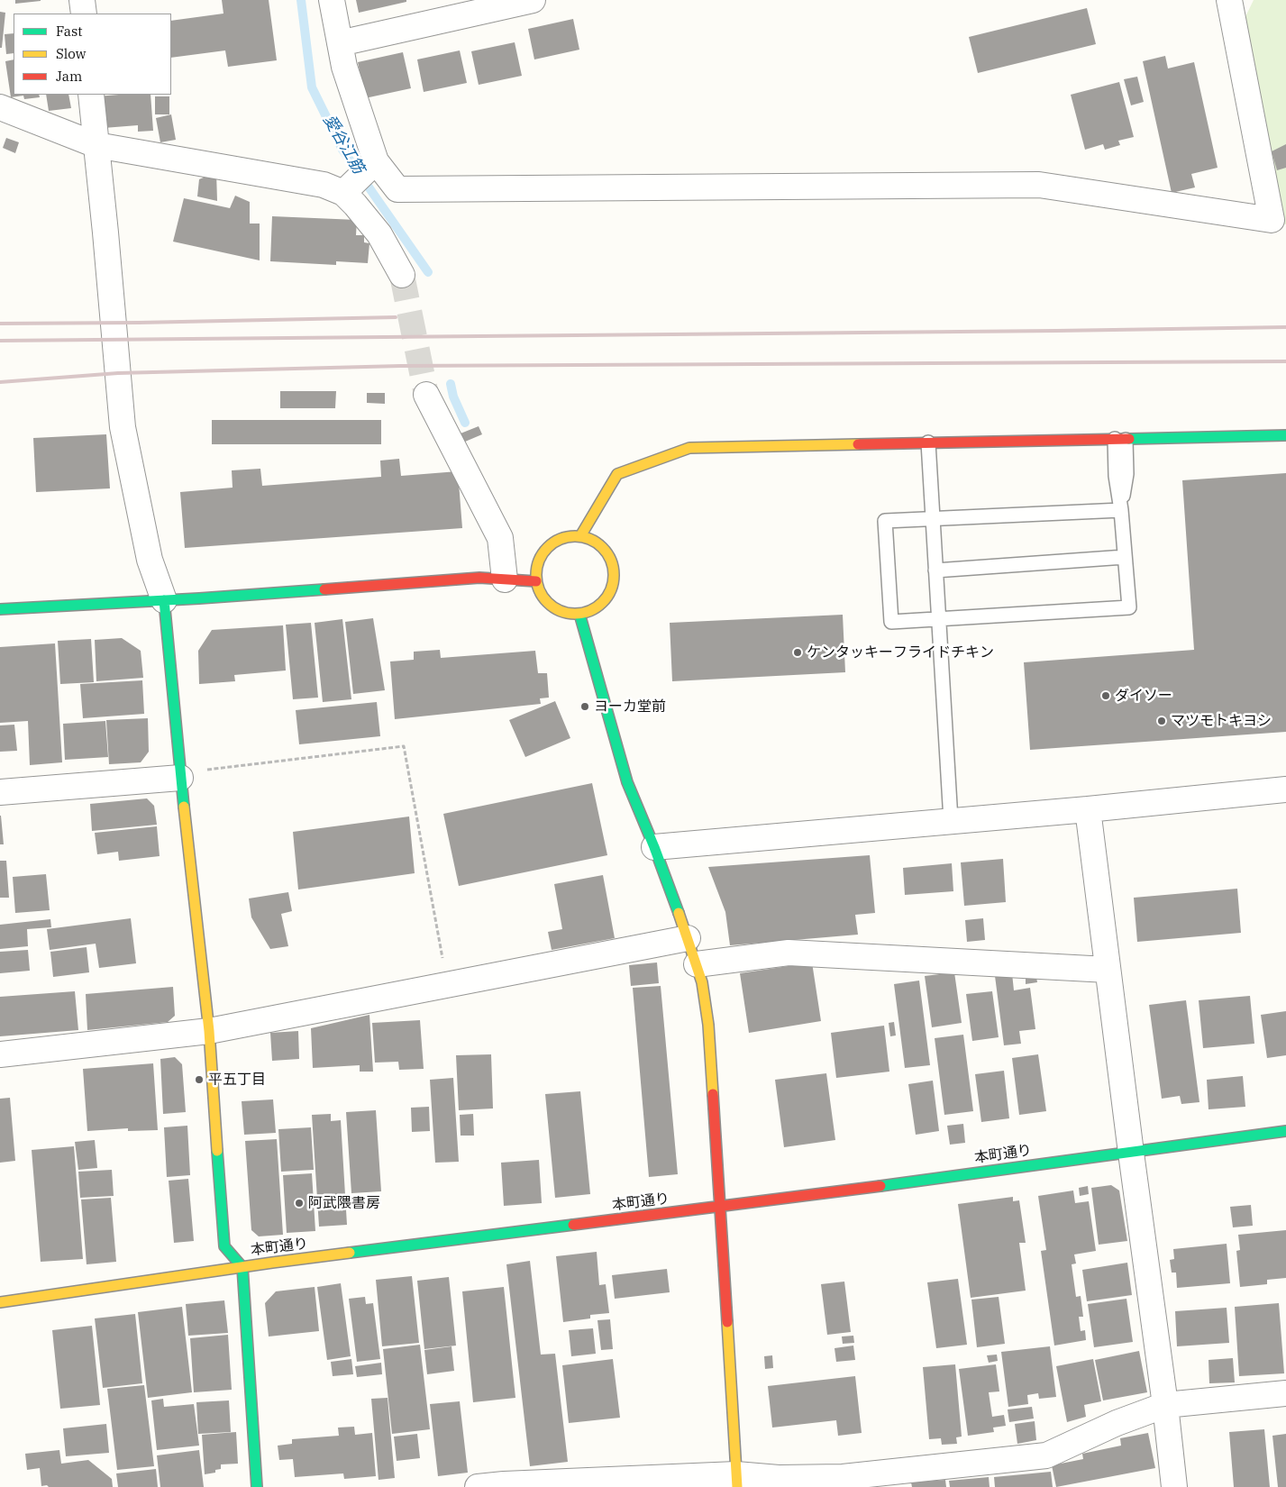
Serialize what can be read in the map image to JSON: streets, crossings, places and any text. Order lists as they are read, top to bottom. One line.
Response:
{"streets":{"street":["本町通り"]},"water":["愛谷江筋"],"places":["ケンタッキーフライドチキン","ダイソー","ヨーカ堂前","マツモトキヨシ","平五丁目","阿武隈書房"],"legend":["Fast","Slow","Jam"]}
